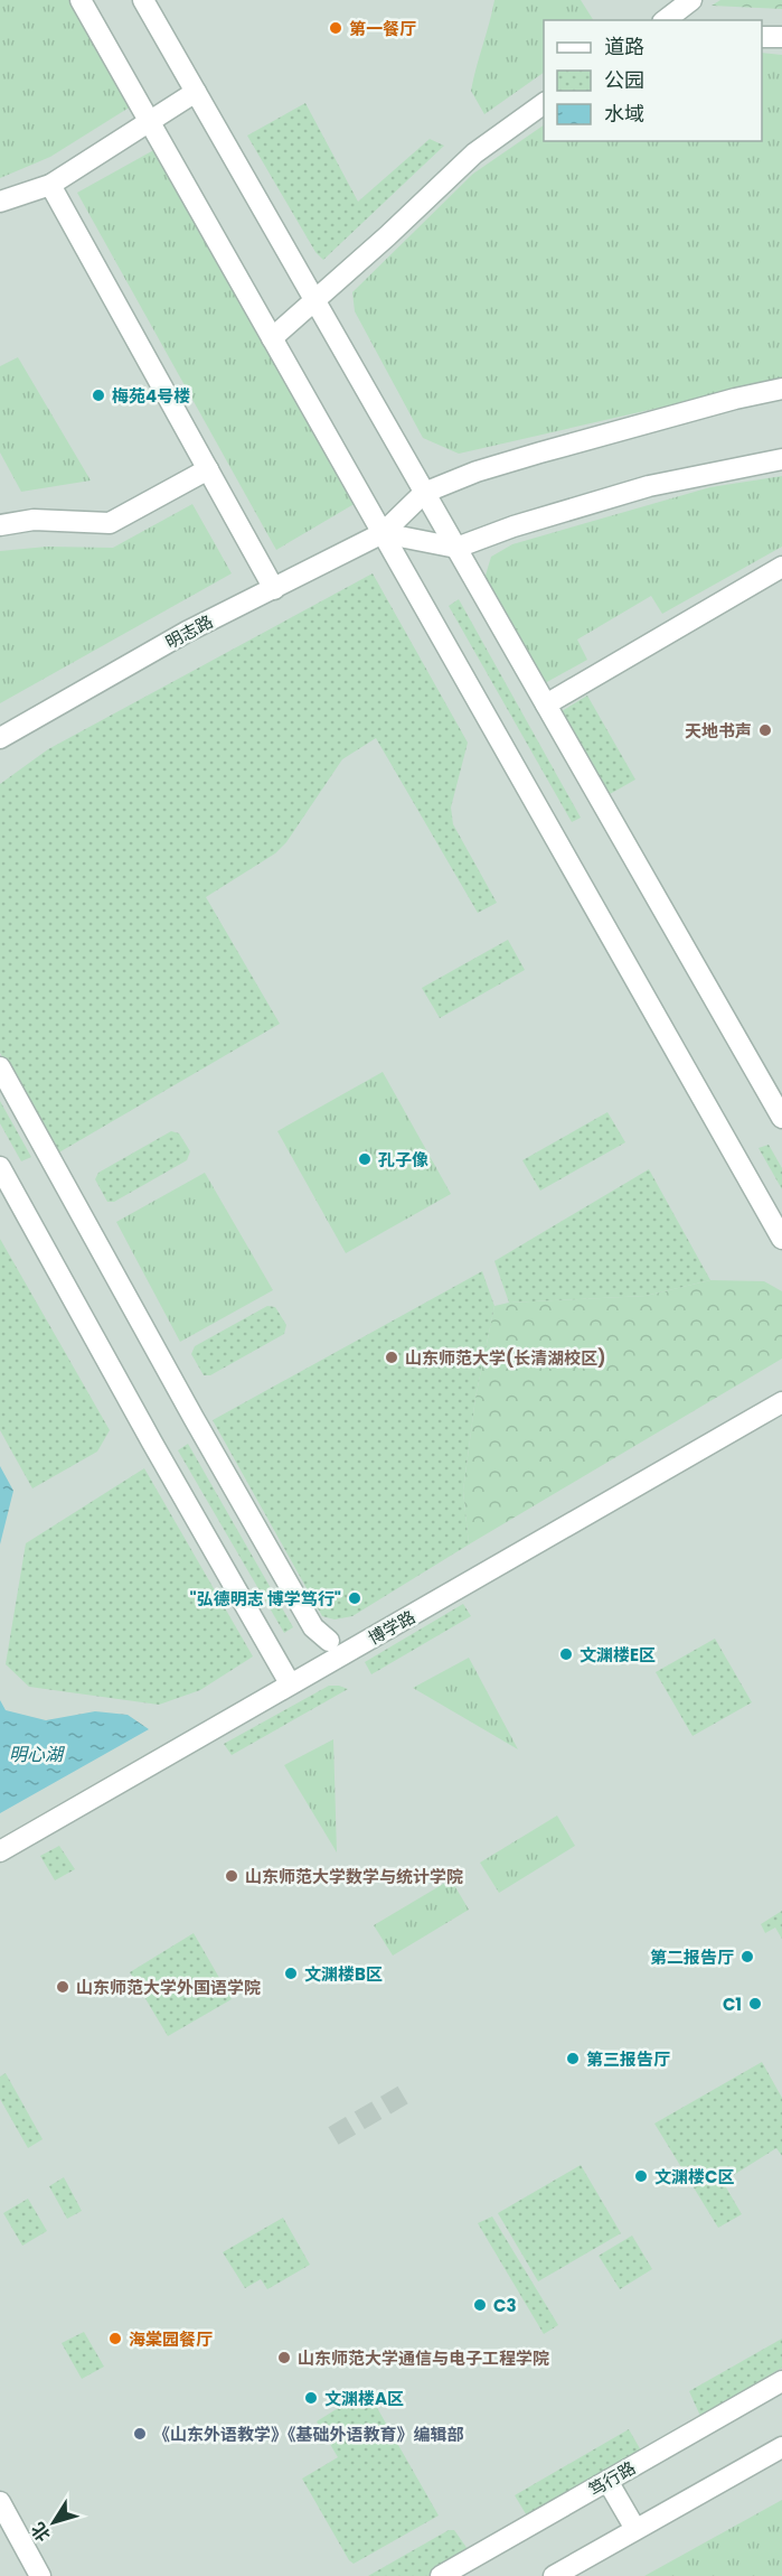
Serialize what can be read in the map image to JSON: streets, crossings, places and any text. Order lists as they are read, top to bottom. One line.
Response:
{"streets":{"street":["明志路","博学路","笃行路"]},"water":["明心湖"],"places":["第一餐厅","梅苑4号楼","天地书声","孔子像","山东师范大学(长清湖校区)","\"弘德明志 博学笃行\"","文渊楼E区","山东师范大学数学与统计学院","第二报告厅","文渊楼B区","山东师范大学外国语学院","C1","第三报告厅","文渊楼C区","C3","海棠园餐厅","山东师范大学通信与电子工程学院","文渊楼A区","《山东外语教学》《基础外语教育》编辑部"],"legend":["道路","公园","水域"],"north":"bottom left"}
